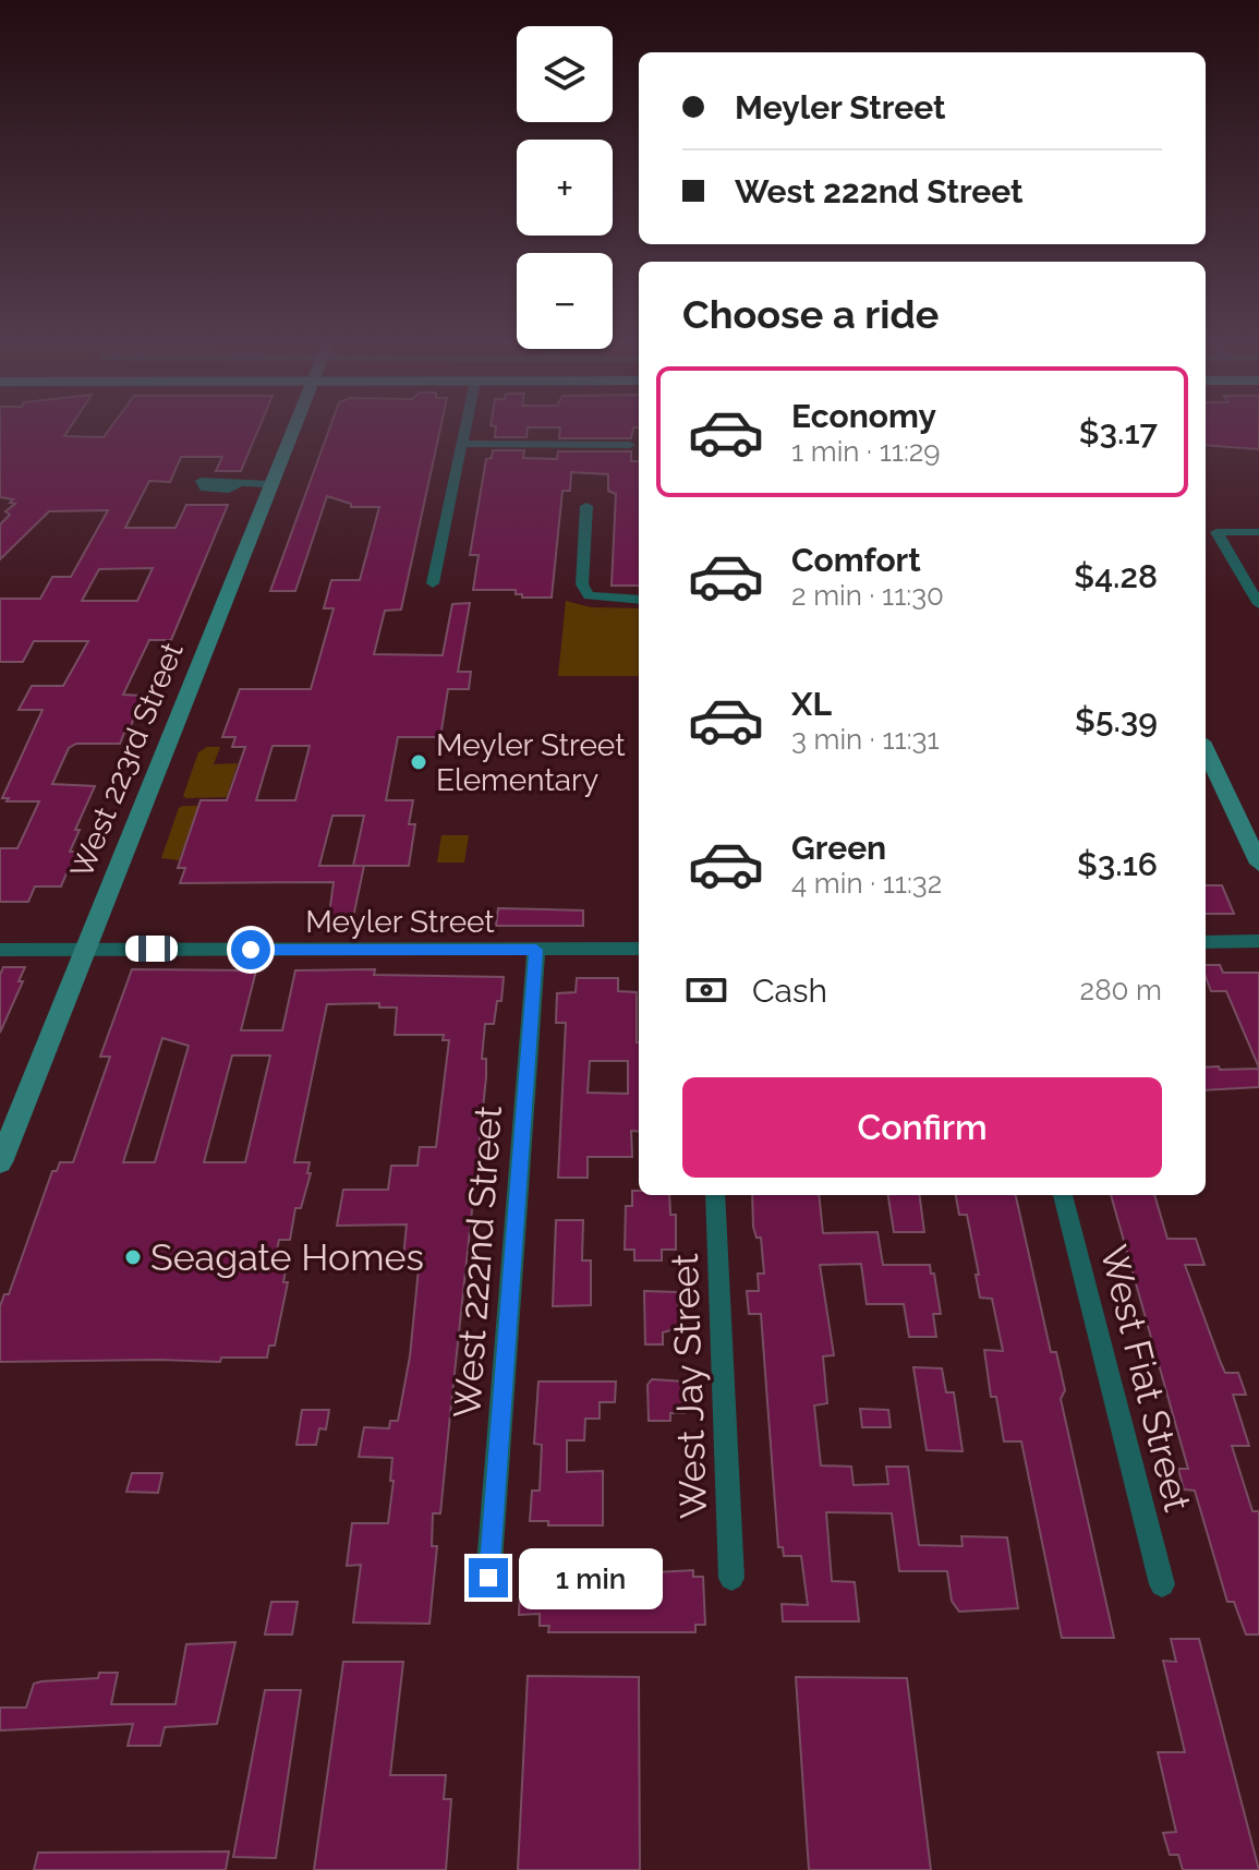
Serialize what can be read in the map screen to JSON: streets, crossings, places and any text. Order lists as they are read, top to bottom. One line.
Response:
{"streets":{"main road":["West 223rd Street"],"street":["Meyler Street","West 222nd Street","West Fiat Street","West Jay Street"]},"crossings":[["West 223rd Street","Meyler Street"],["Meyler Street","West 222nd Street"]],"places":["Meyler Street Elementary","Seagate Homes"],"page":{"map_buttons":["+","−"],"banner":["Meyler Street","West 222nd Street"],"heading":"Choose a ride","list":[{"name":"Economy","note":"1 min · 11:29","value":"$3.17"},{"name":"Comfort","note":"2 min · 11:30","value":"$4.28"},{"name":"XL","note":"3 min · 11:31","value":"$5.39"},{"name":"Green","note":"4 min · 11:32","value":"$3.16"}],"pay":["Cash","280 m"],"buttons":"Confirm","bubble":"1 min"}}
